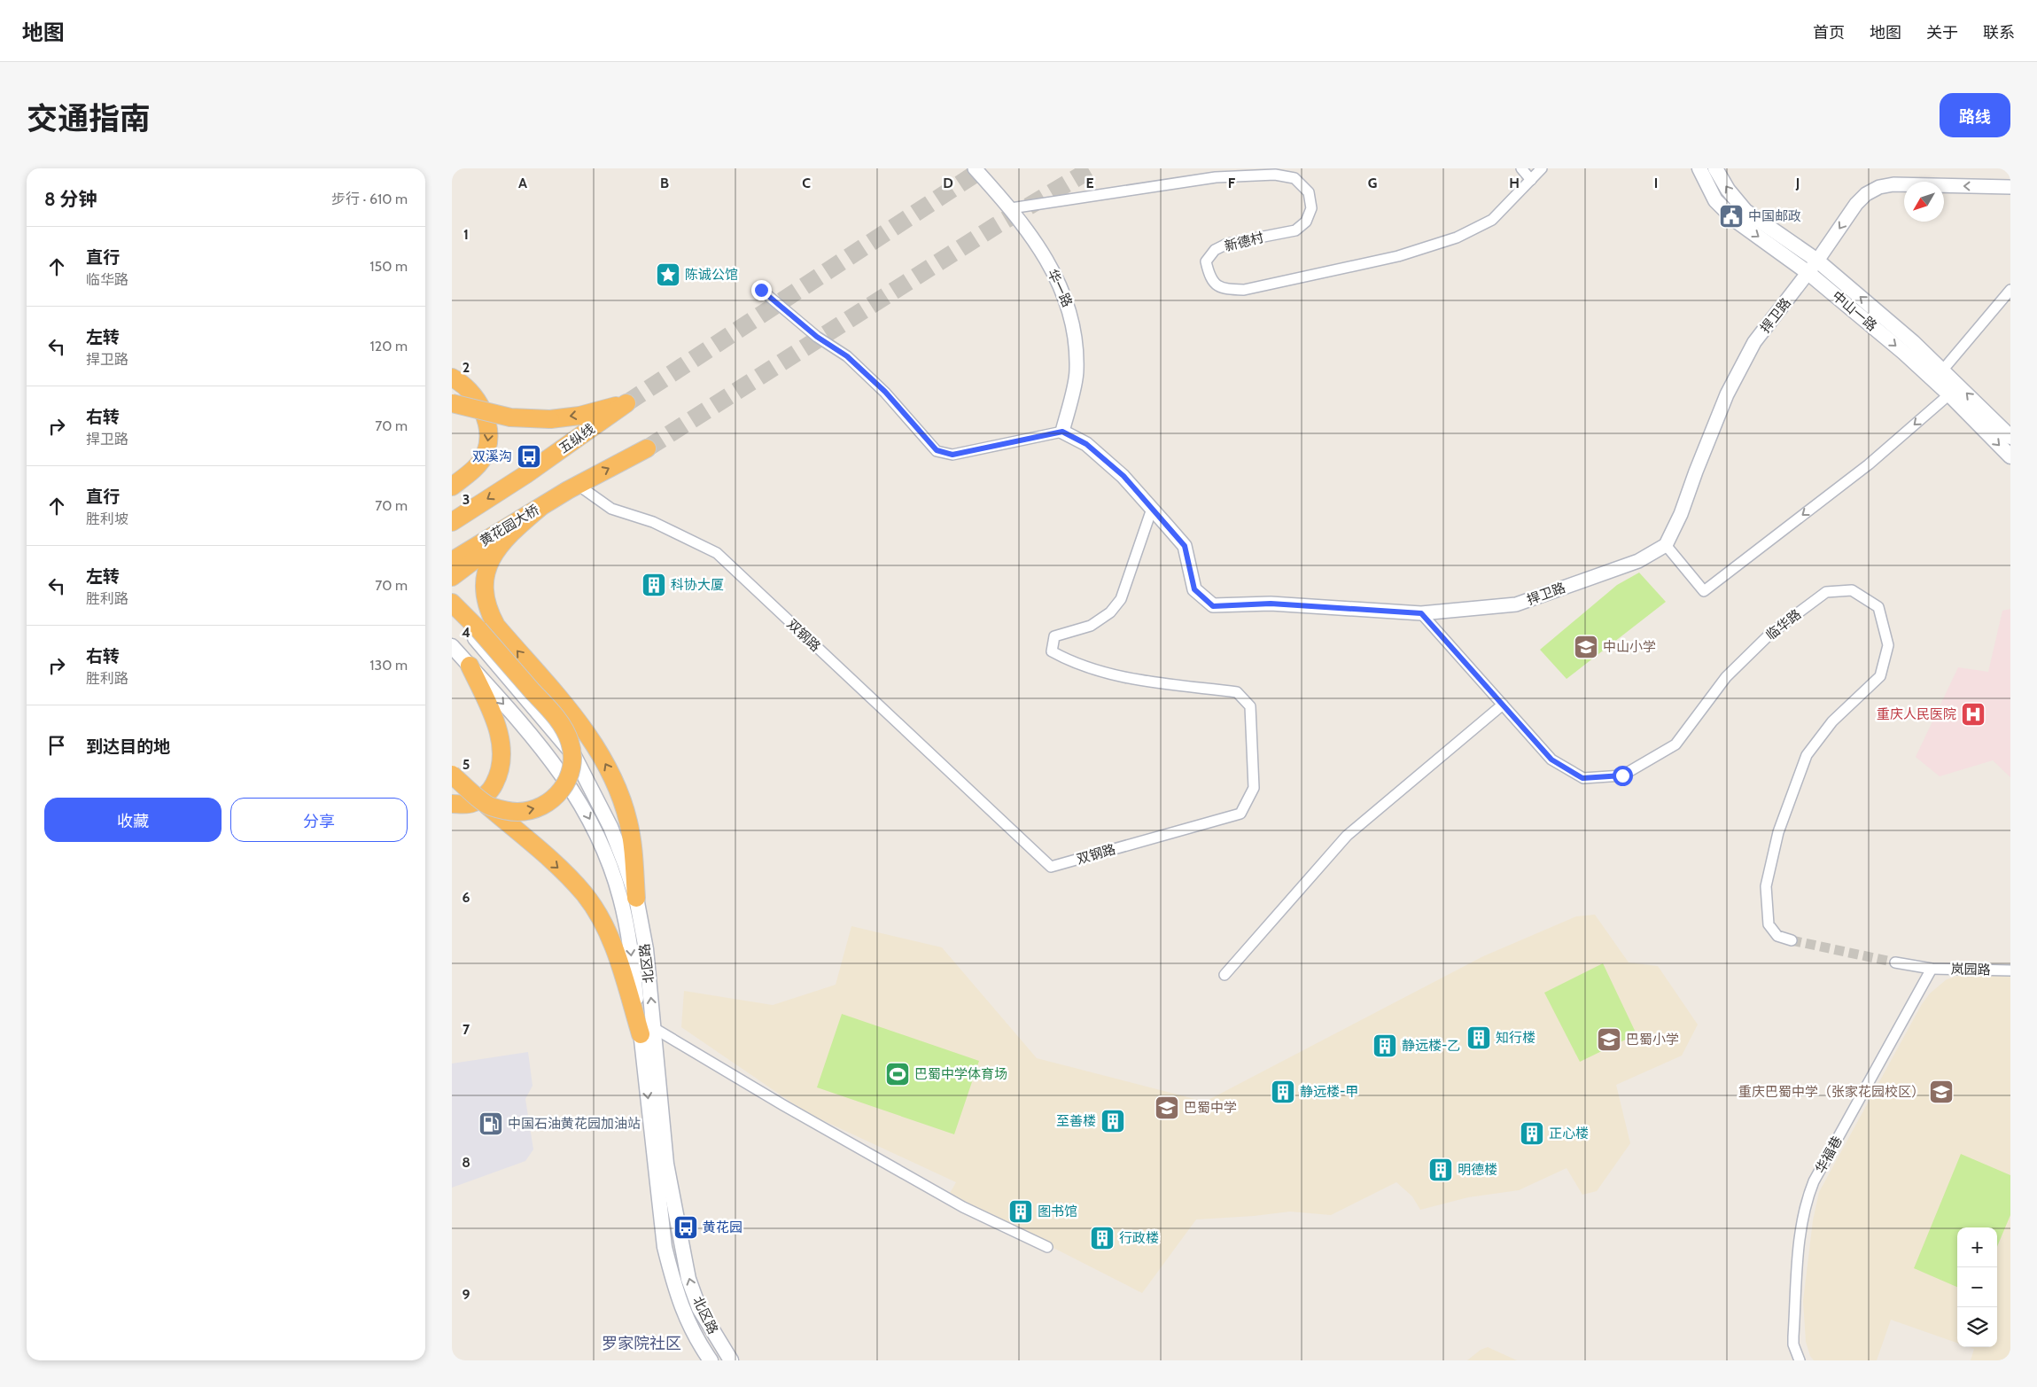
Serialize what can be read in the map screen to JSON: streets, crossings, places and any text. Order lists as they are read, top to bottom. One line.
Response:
{"streets":{"highway":["五纵线","黄花园大桥"],"main road":["中山一路","北区路"],"street":["新德村","华一路","捍卫路","临华路","双钢路","岚园路","华福巷"]},"crossings":[["新德村","华一路"],["华一路","捍卫路"],["中山一路","捍卫路"],["捍卫路","临华路"],["捍卫路","双钢路"],["黄花园大桥","双钢路"],["岚园路","华福巷"]],"districts":["罗家院社区"],"places":{"public building":["中国邮政"],"place":["陈诚公馆"],"bus stop":["双溪沟","黄花园"],"building":["科协大厦","知行楼","静远楼-乙","静远楼-甲","至善楼","正心楼","明德楼","图书馆","行政楼"],"school or university":["中山小学","巴蜀小学","重庆巴蜀中学（张家花园校区）","巴蜀中学"],"hospital":["重庆人民医院"],"sports":["巴蜀中学体育场"],"fuel station":["中国石油黄花园加油站"]},"north":"bottom left","page":{"header":"地图","nav":["首页","地图","关于","联系"],"title":"交通指南","buttons":["路线",["收藏","分享"]],"heading":["8 分钟","步行 · 610 m"],"list":[["直行","临华路","150 m"],["左转","捍卫路","120 m"],["右转","捍卫路","70 m"],["直行","胜利坡","70 m"],["左转","胜利路","70 m"],["右转","胜利路","130 m"],"到达目的地"],"map_buttons":["+","−"]},"grid":{"columns":["A","B","C","D","E","F","G","H","I","J"],"rows":["1","2","3","4","5","6","7","8","9"]}}
